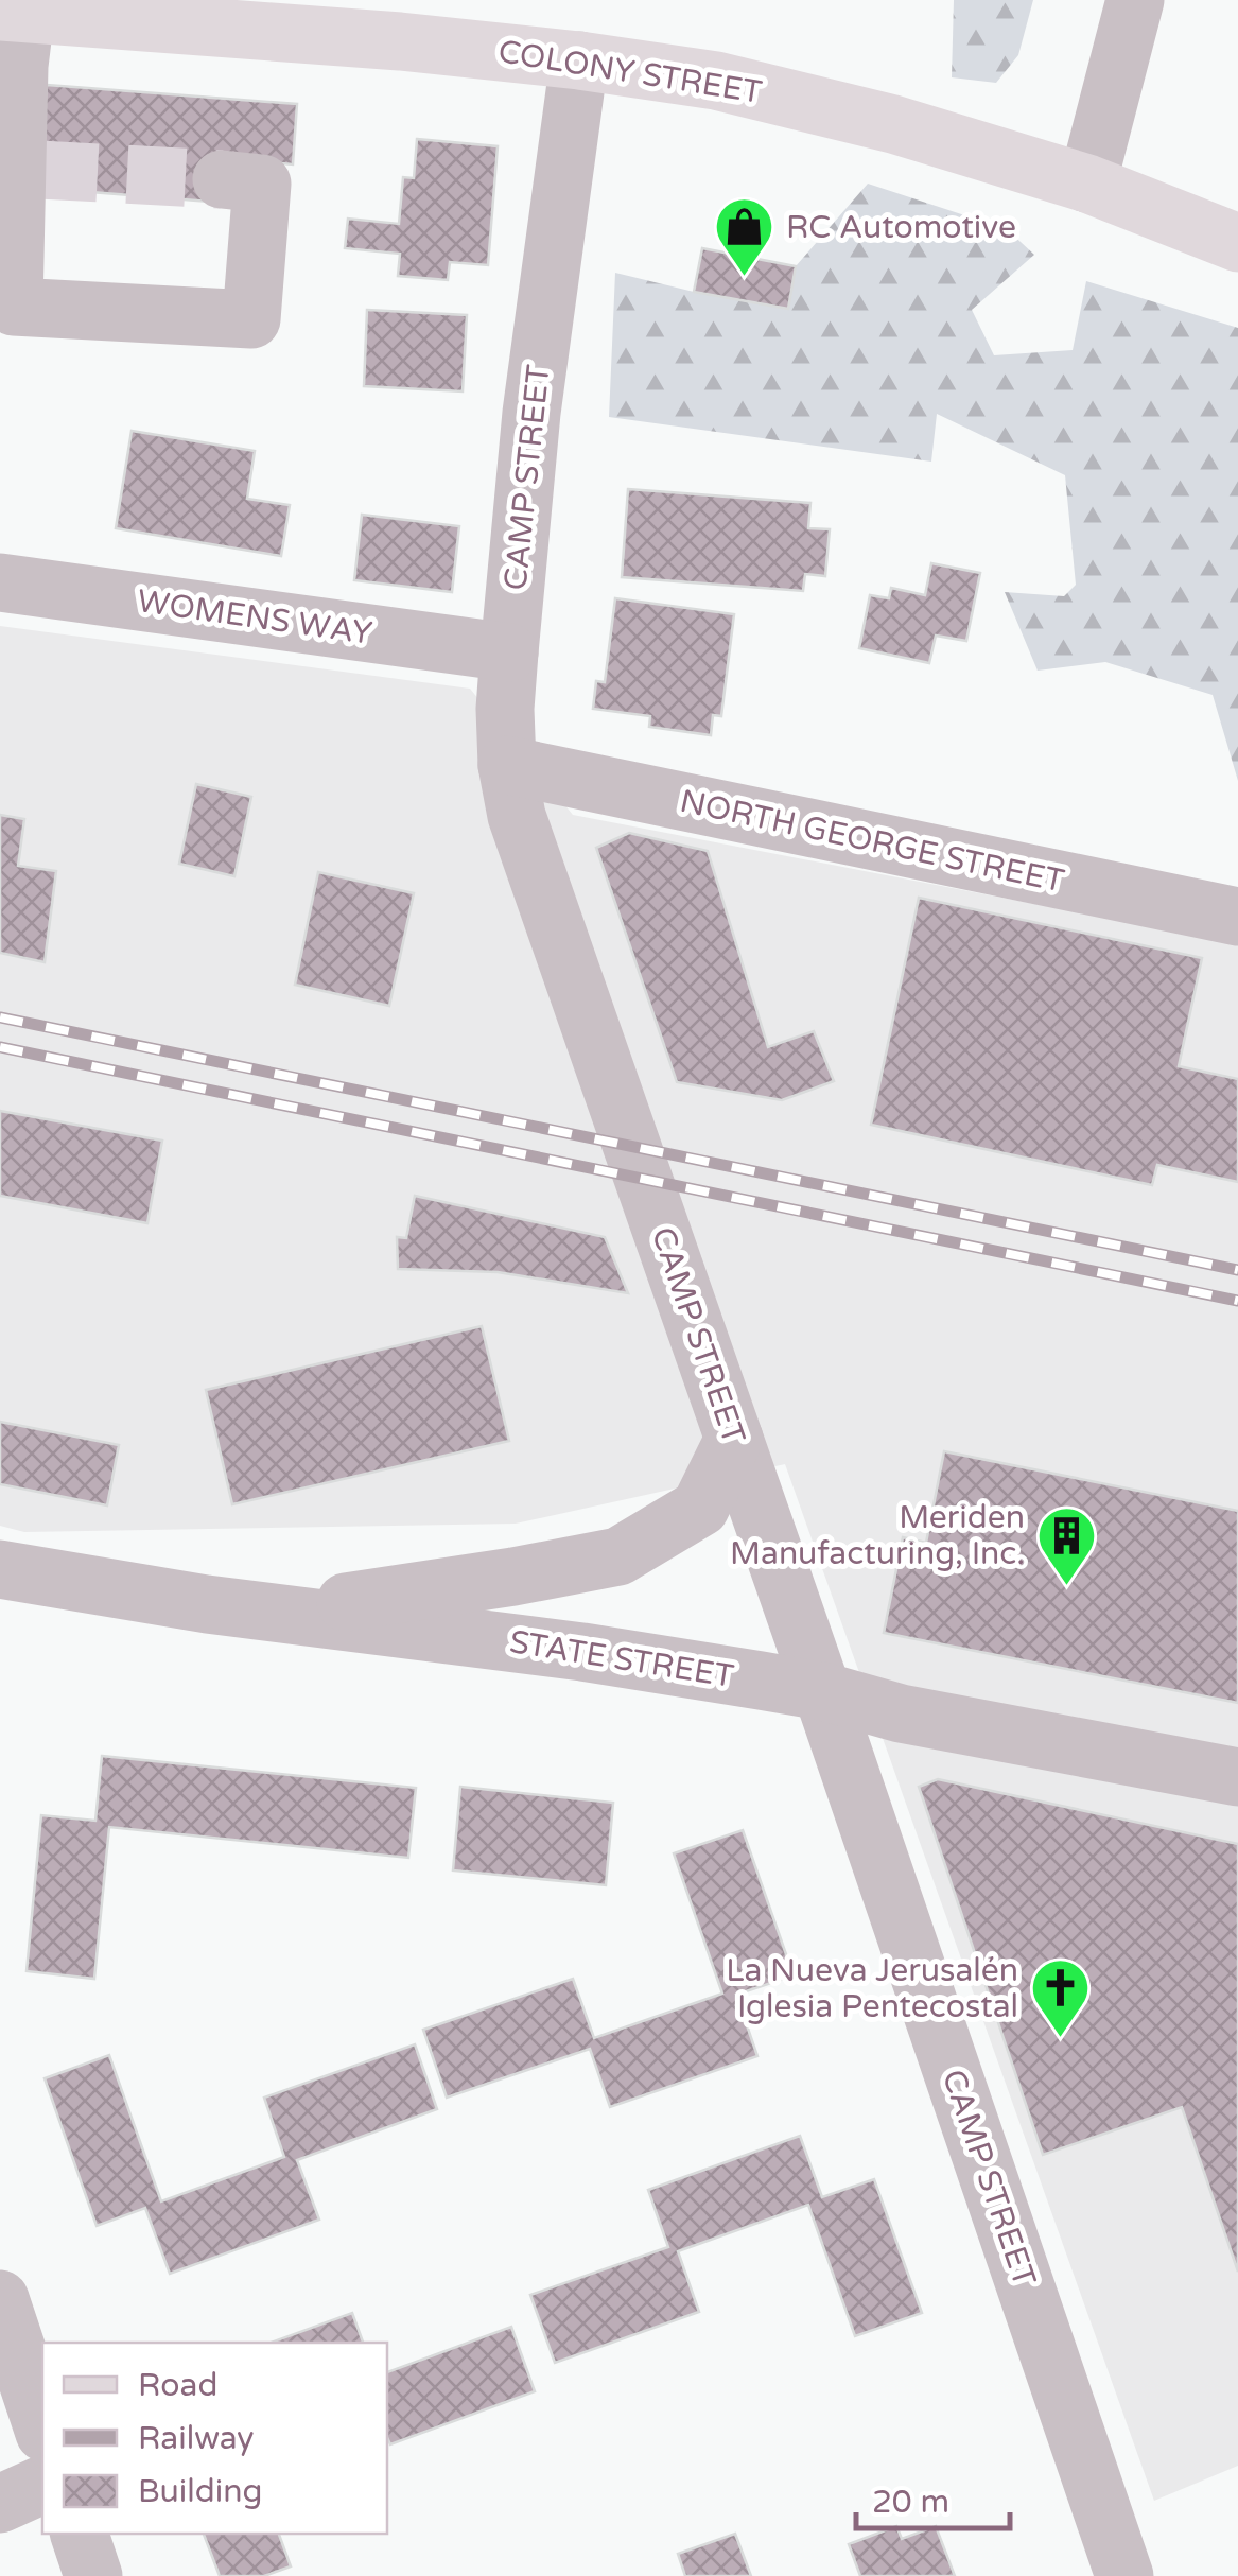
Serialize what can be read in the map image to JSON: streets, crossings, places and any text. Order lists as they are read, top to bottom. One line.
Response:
{"streets":{"main road":["COLONY STREET"],"street":["CAMP STREET","WOMENS WAY","NORTH GEORGE STREET","STATE STREET"]},"crossings":[["COLONY STREET","CAMP STREET"],["CAMP STREET","WOMENS WAY"],["CAMP STREET","NORTH GEORGE STREET"],["CAMP STREET","STATE STREET"]],"places":{"shop":["RC Automotive"],"building":["Meriden Manufacturing, Inc."],"church":["La Nueva Jerusalén Iglesia Pentecostal"]},"legend":["Road","Railway","Building"],"scale_bar":"20 m"}
